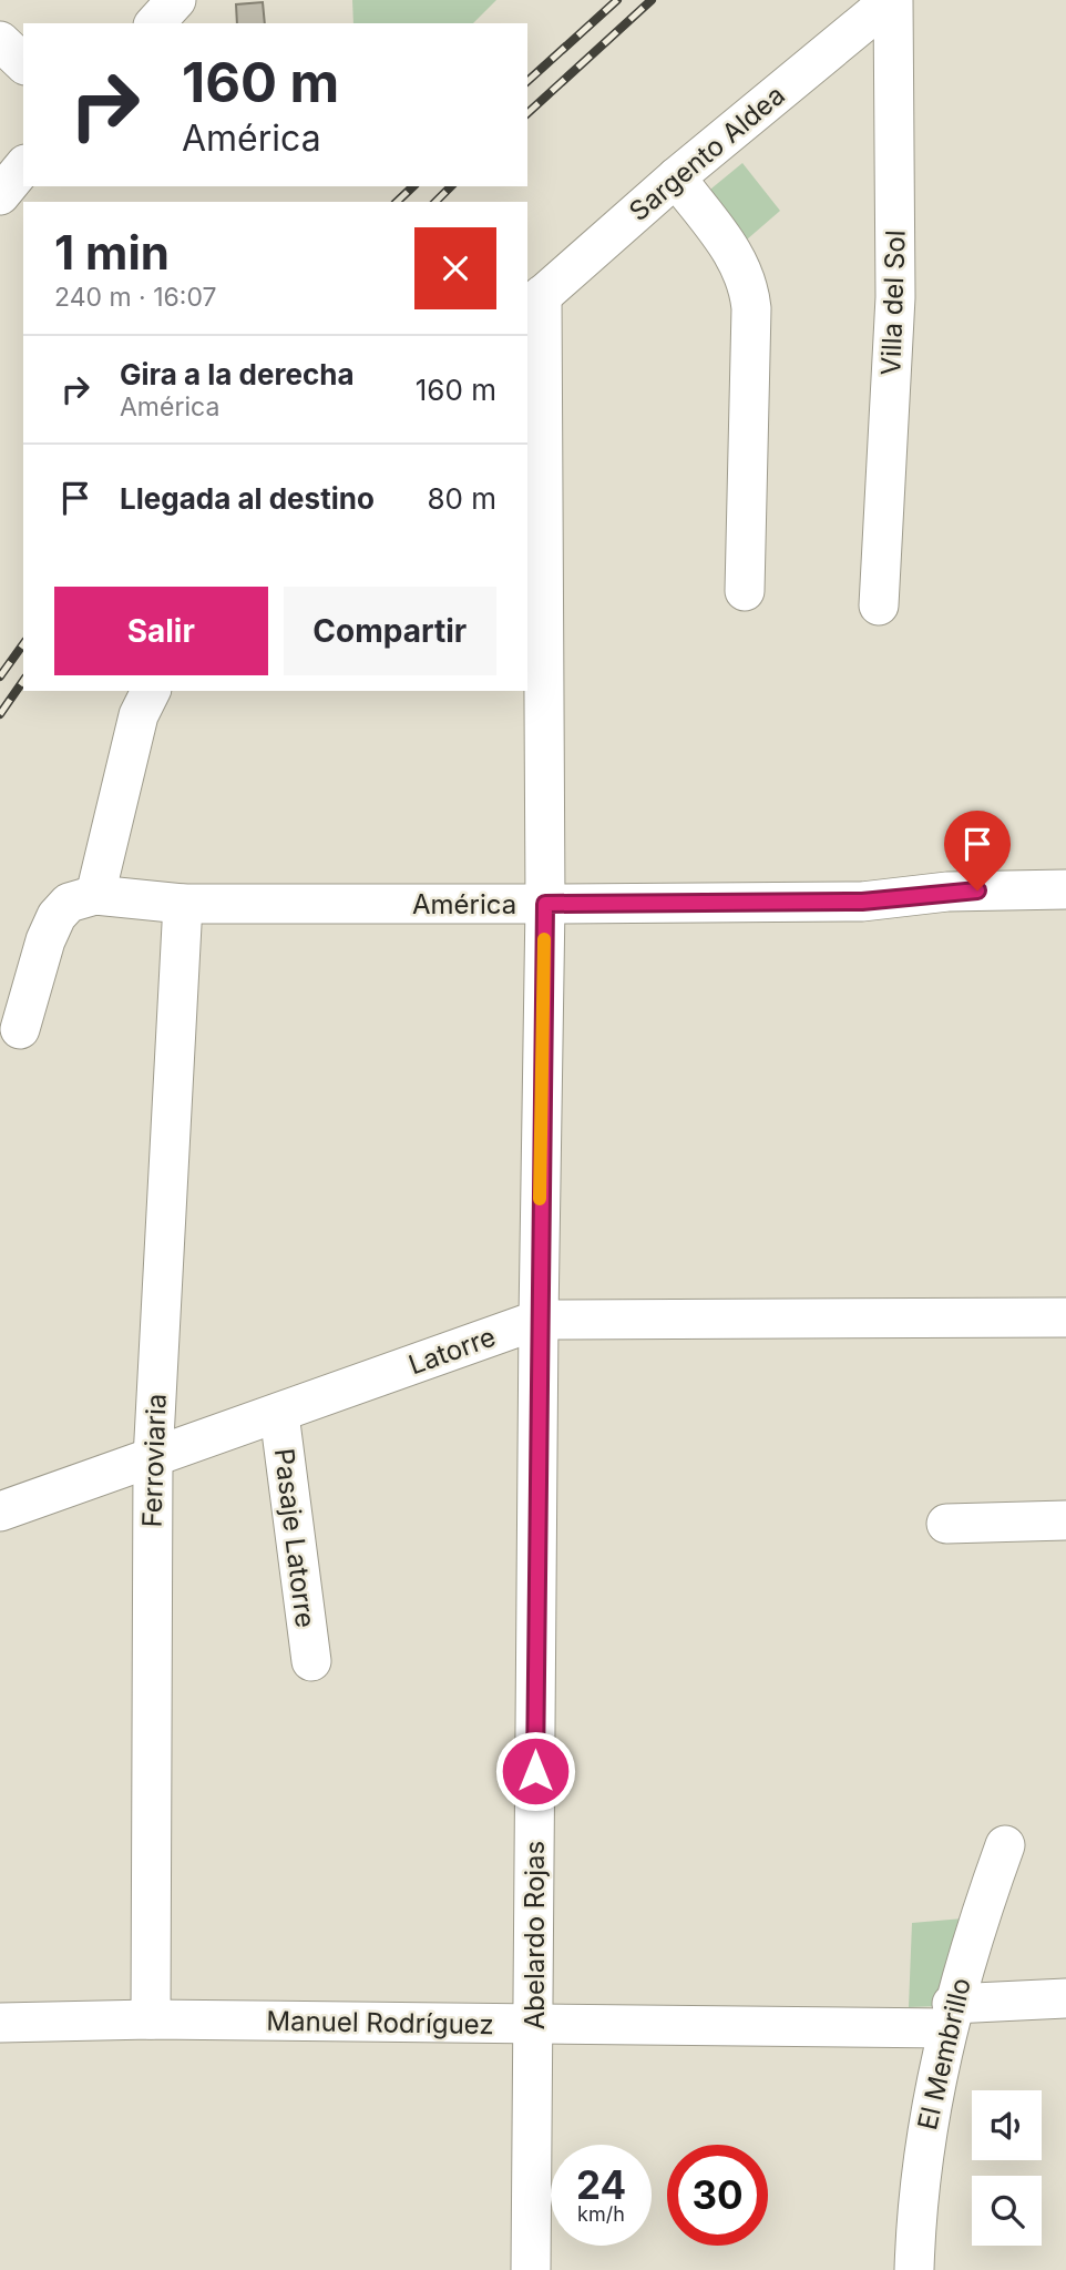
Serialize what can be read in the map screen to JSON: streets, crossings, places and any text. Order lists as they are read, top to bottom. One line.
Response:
{"streets":{"street":["Sargento Aldea","Villa del Sol","América","Latorre","Ferroviaria","Pasaje Latorre","Abelardo Rojas","Manuel Rodríguez","El Membrillo"]},"crossings":[["Sargento Aldea","Villa del Sol"],["Sargento Aldea","Abelardo Rojas"],["América","Ferroviaria"],["América","Abelardo Rojas"],["Latorre","Ferroviaria"],["Latorre","Pasaje Latorre"],["Latorre","Abelardo Rojas"],["Ferroviaria","Manuel Rodríguez"],["Abelardo Rojas","Manuel Rodríguez"],["Manuel Rodríguez","El Membrillo"]],"page":{"turn":["160 m","América"],"heading":["1 min","240 m · 16:07"],"list":[{"name":"Gira a la derecha","note":"América","value":"160 m"},{"name":"Llegada al destino","value":"80 m"}],"buttons":["Salir","Compartir"],"speed":"24 km/h","limit":"30"}}
